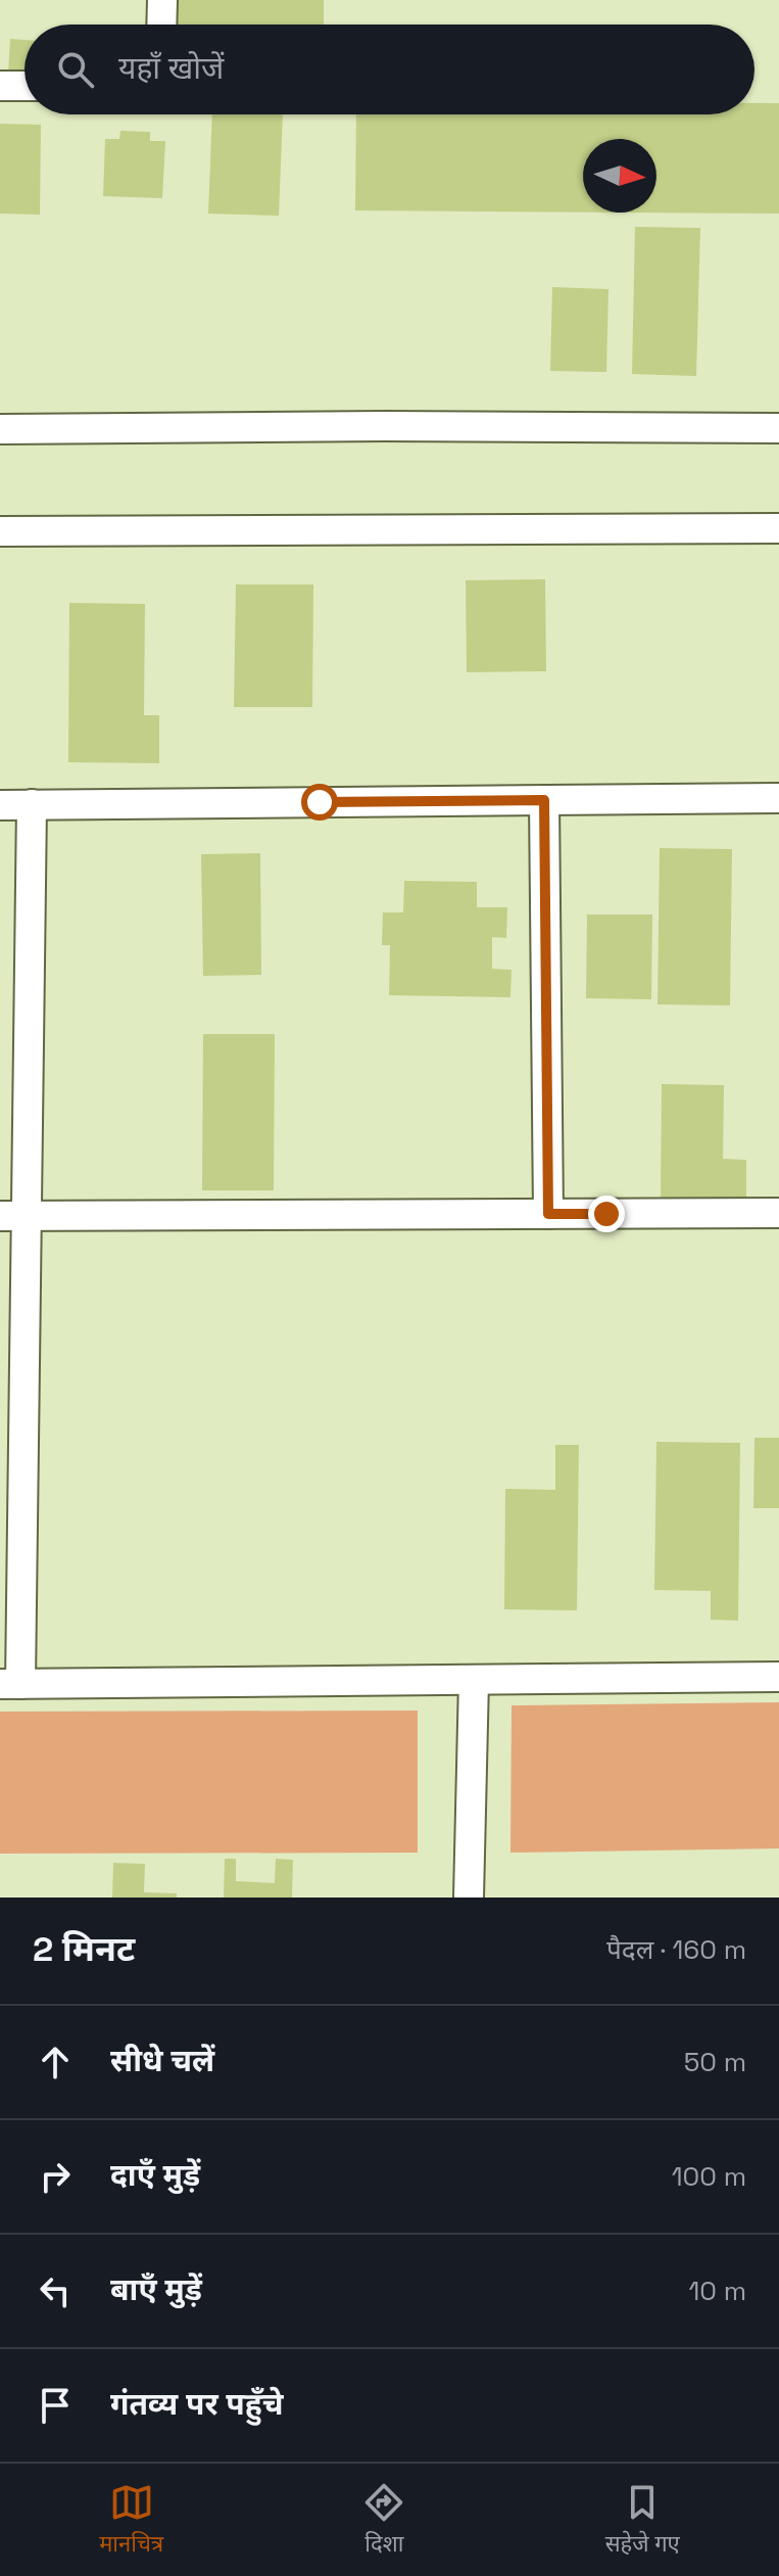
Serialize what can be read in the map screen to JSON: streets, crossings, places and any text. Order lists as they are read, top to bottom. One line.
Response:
{"north":"right","page":{"search":"यहाँ खोजें","heading":["2 मिनट","पैदल · 160 m"],"list":[["सीधे चलें","50 m"],["दाएँ मुड़ें","100 m"],["बाएँ मुड़ें","10 m"],"गंतव्य पर पहुँचे"],"nav":["मानचित्र","दिशा","सहेजे गए"]}}
